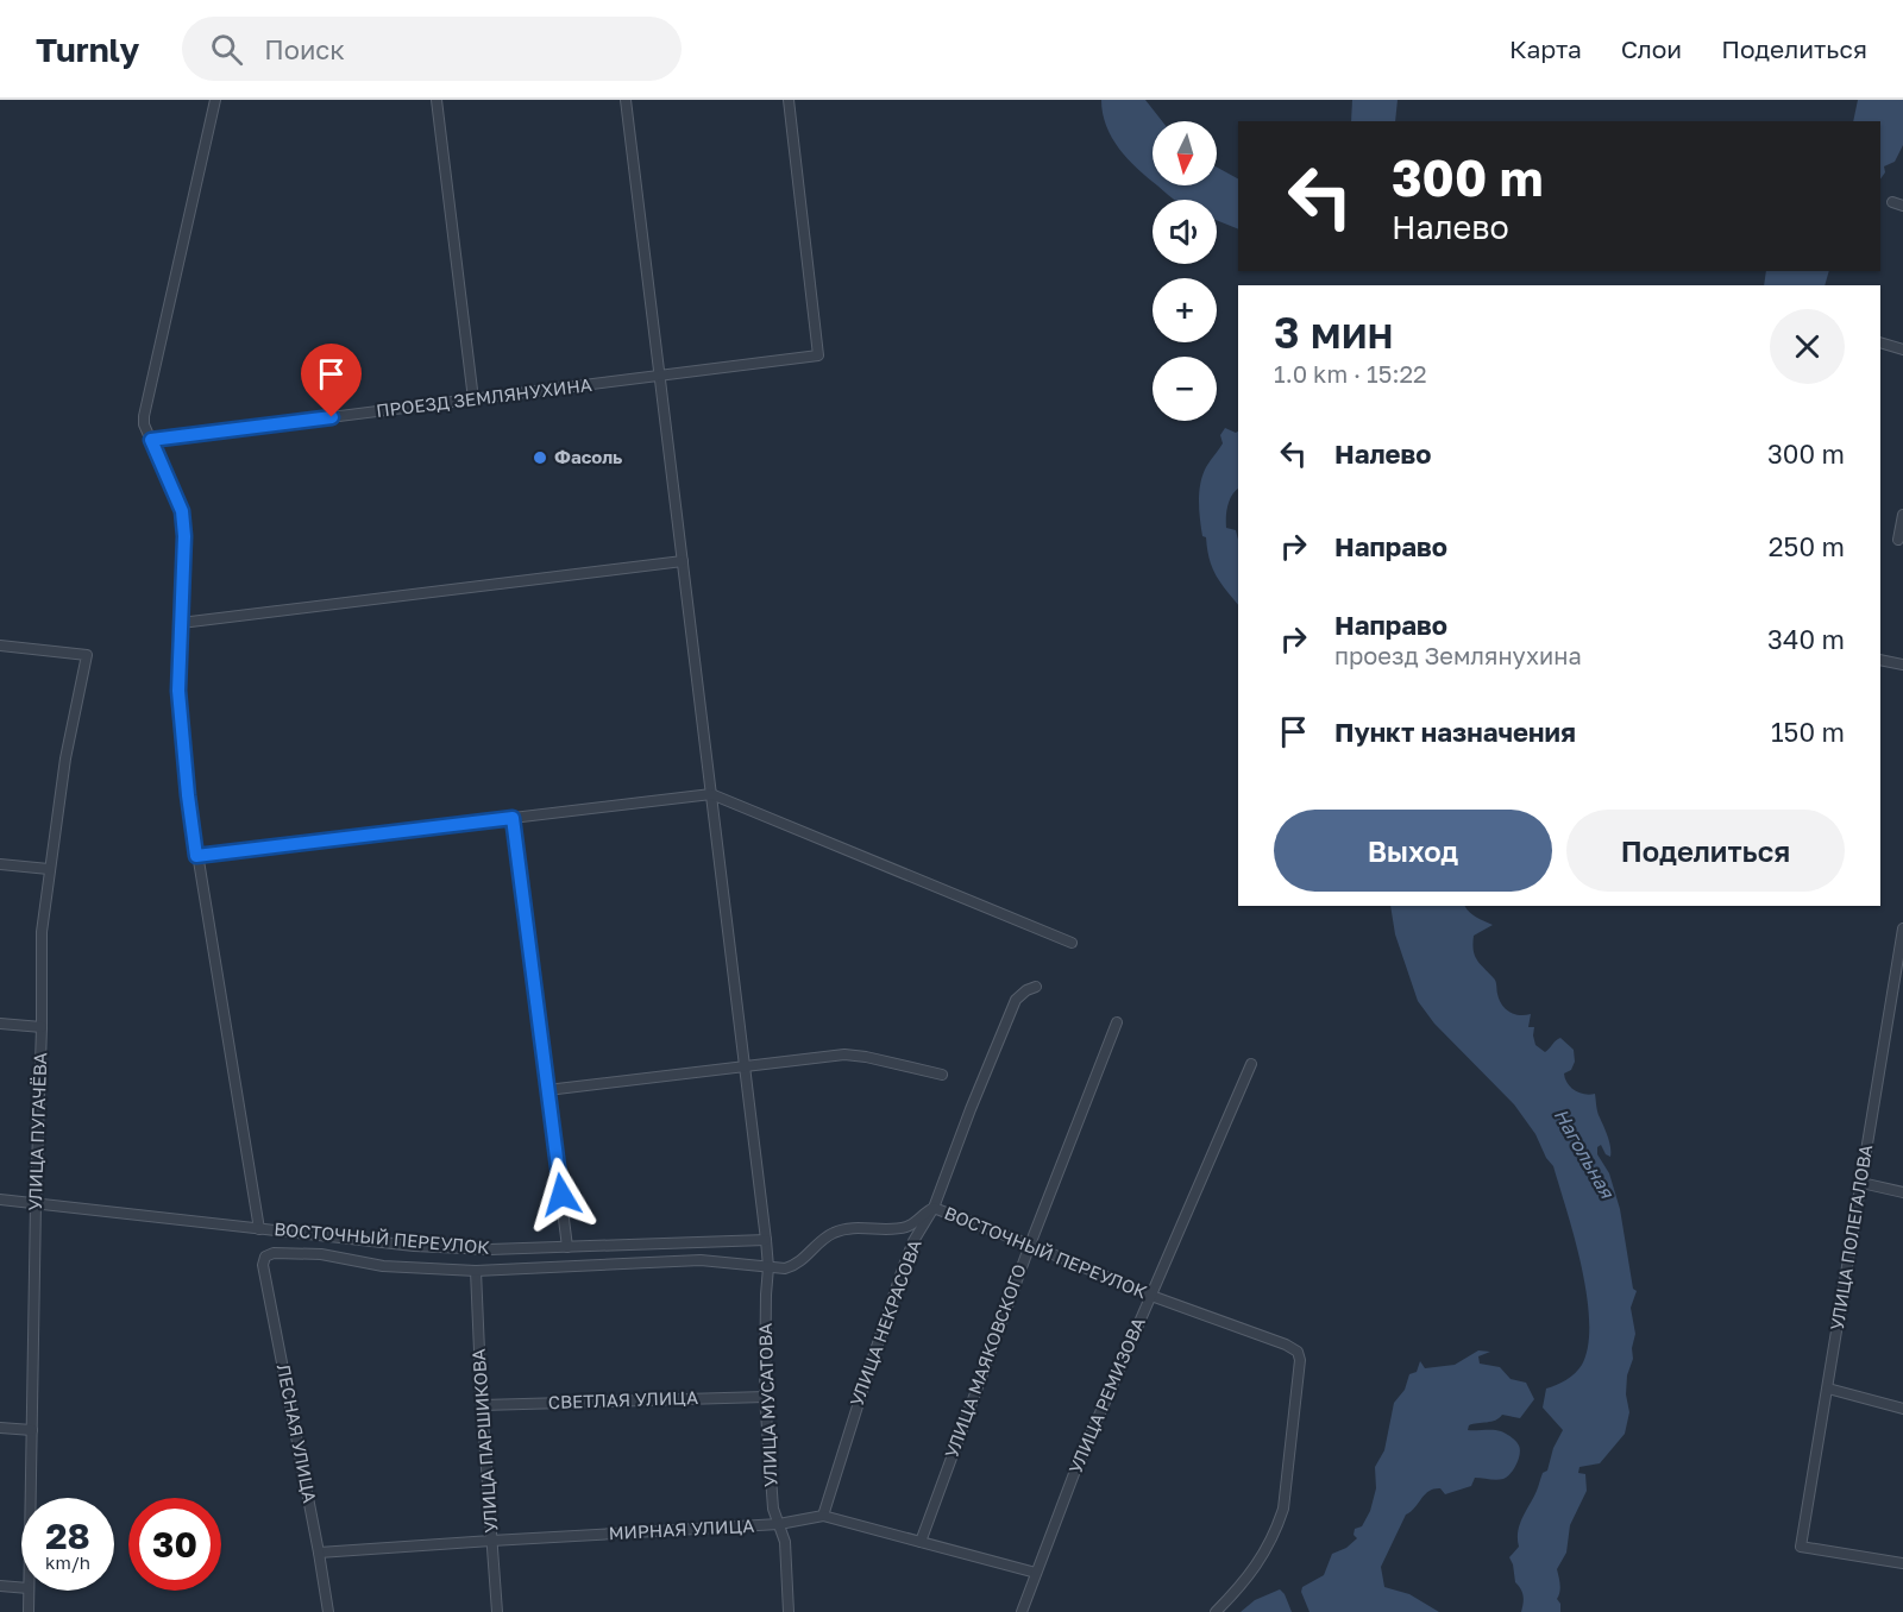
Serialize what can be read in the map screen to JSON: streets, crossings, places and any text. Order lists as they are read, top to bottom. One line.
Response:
{"streets":{"street":["ПРОЕЗД ЗЕМЛЯНУХИНА","УЛИЦА ПУГАЧЁВА","УЛИЦА ПОЛЕГАЛОВА","ВОСТОЧНЫЙ ПЕРЕУЛОК","УЛИЦА НЕКРАСОВА","УЛИЦА МАЯКОВСКОГО","УЛИЦА РЕМИЗОВА","СВЕТЛАЯ УЛИЦА","УЛИЦА МУСАТОВА","ЛЕСНАЯ УЛИЦА","УЛИЦА ПАРШИКОВА","МИРНАЯ УЛИЦА"]},"crossings":[["ПРОЕЗД ЗЕМЛЯНУХИНА","УЛИЦА МУСАТОВА"],["УЛИЦА ПУГАЧЁВА","ВОСТОЧНЫЙ ПЕРЕУЛОК"],["ВОСТОЧНЫЙ ПЕРЕУЛОК","УЛИЦА НЕКРАСОВА"],["ВОСТОЧНЫЙ ПЕРЕУЛОК","УЛИЦА МАЯКОВСКОГО"],["ВОСТОЧНЫЙ ПЕРЕУЛОК","УЛИЦА РЕМИЗОВА"],["ВОСТОЧНЫЙ ПЕРЕУЛОК","УЛИЦА МУСАТОВА"],["ВОСТОЧНЫЙ ПЕРЕУЛОК","ЛЕСНАЯ УЛИЦА"],["ВОСТОЧНЫЙ ПЕРЕУЛОК","УЛИЦА ПАРШИКОВА"],["УЛИЦА НЕКРАСОВА","МИРНАЯ УЛИЦА"],["УЛИЦА МАЯКОВСКОГО","МИРНАЯ УЛИЦА"],["УЛИЦА РЕМИЗОВА","МИРНАЯ УЛИЦА"],["СВЕТЛАЯ УЛИЦА","УЛИЦА МУСАТОВА"],["СВЕТЛАЯ УЛИЦА","УЛИЦА ПАРШИКОВА"],["УЛИЦА МУСАТОВА","МИРНАЯ УЛИЦА"],["ЛЕСНАЯ УЛИЦА","МИРНАЯ УЛИЦА"],["УЛИЦА ПАРШИКОВА","МИРНАЯ УЛИЦА"]],"water":["Нагольная"],"places":["Фасоль"],"north":"bottom","page":{"header":"Turnly","search":"Поиск","nav":["Карта","Слои","Поделиться"],"map_buttons":["+","−"],"turn":["300 m","Налево"],"heading":["3 мин","1.0 km · 15:22"],"list":[{"name":"Налево","value":"300 m"},{"name":"Направо","value":"250 m"},{"name":"Направо","note":"проезд Землянухина","value":"340 m"},{"name":"Пункт назначения","value":"150 m"}],"buttons":["Выход","Поделиться"],"speed":"28 km/h","limit":"30"}}
